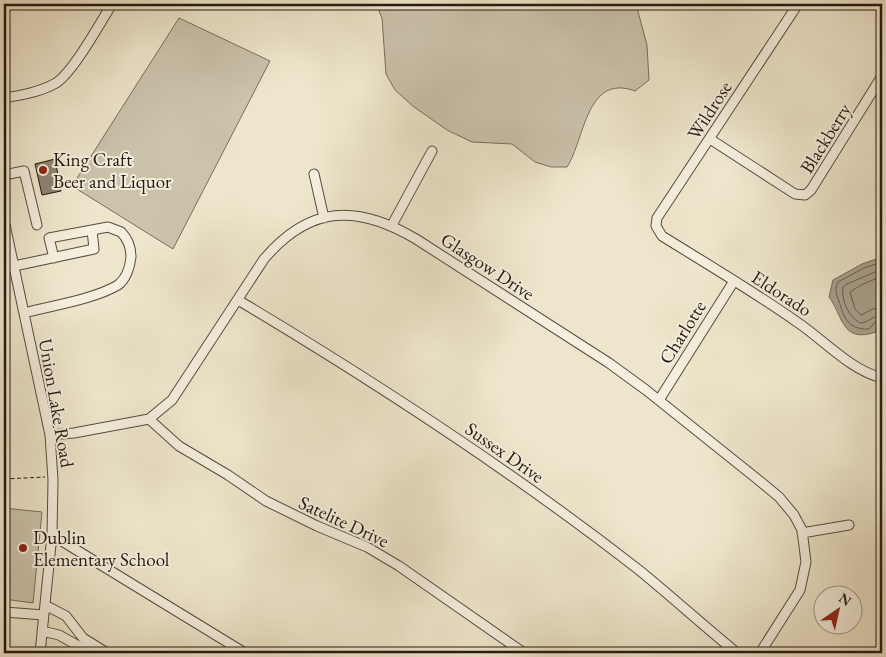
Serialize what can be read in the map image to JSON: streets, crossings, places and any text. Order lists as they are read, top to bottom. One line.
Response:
{"streets":{"street":["Wildrose","Blackberry","Glasgow Drive","Eldorado","Charlotte","Union Lake Road","Sussex Drive","Satelite Drive"]},"crossings":[["Wildrose","Blackberry"],["Wildrose","Eldorado"],["Glasgow Drive","Charlotte"],["Glasgow Drive","Union Lake Road"],["Glasgow Drive","Sussex Drive"],["Glasgow Drive","Satelite Drive"],["Eldorado","Charlotte"]],"places":["King Craft Beer and Liquor","Dublin Elementary School"],"north":"top right"}
